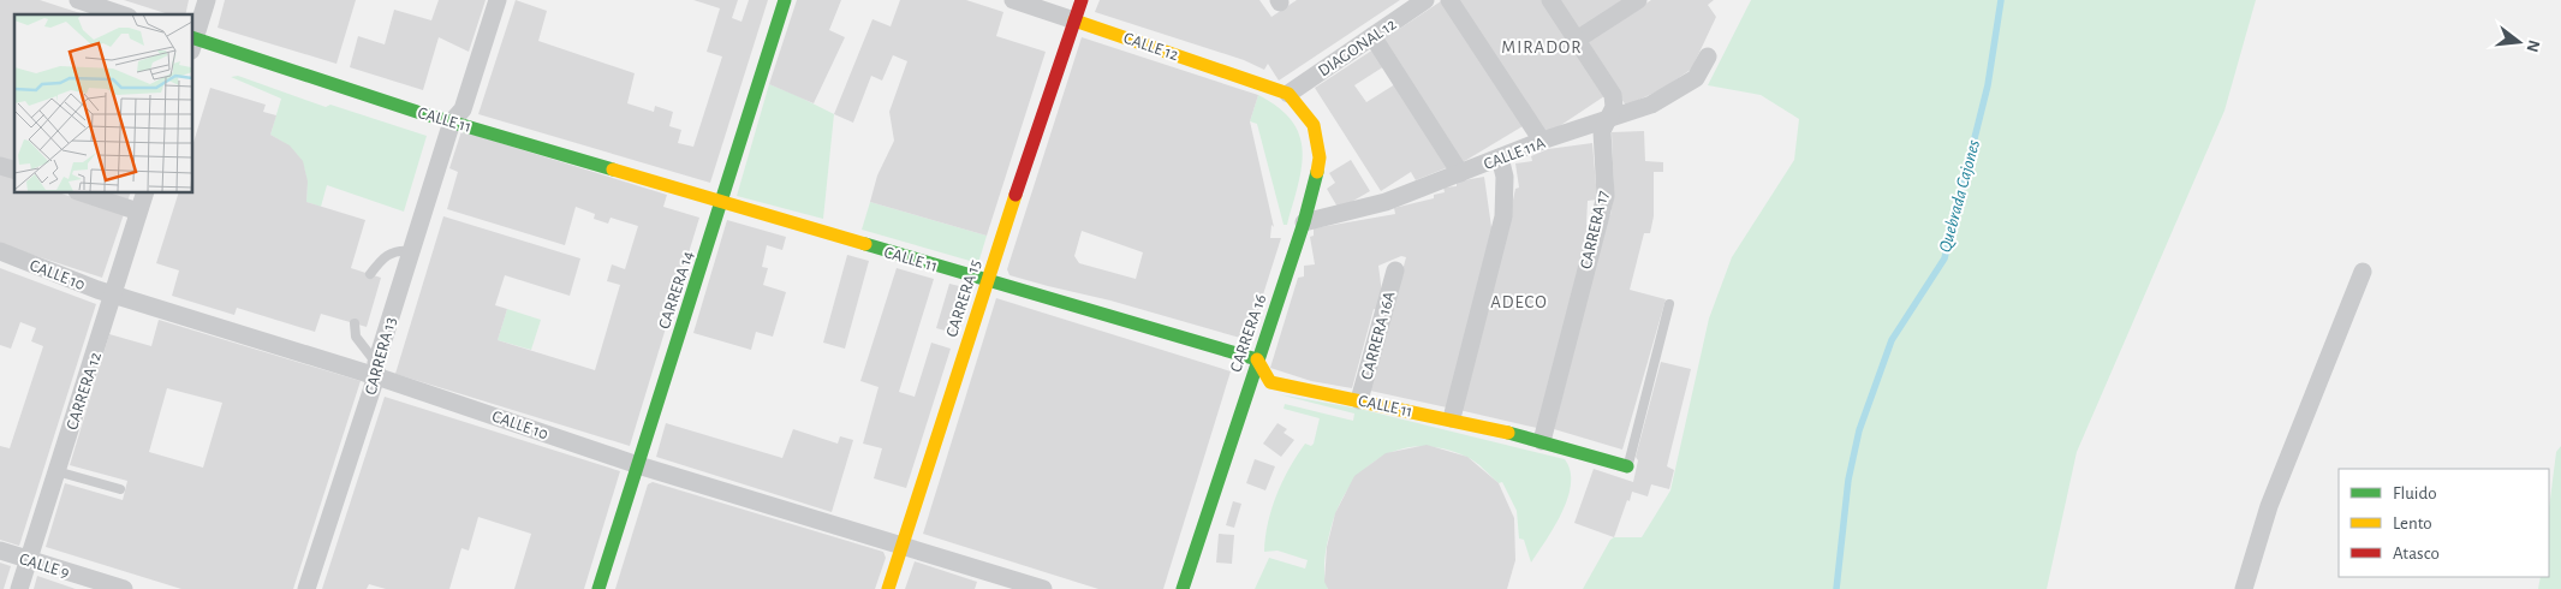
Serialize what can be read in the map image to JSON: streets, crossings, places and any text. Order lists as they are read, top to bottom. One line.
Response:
{"streets":{"street":["CALLE 12","DIAGONAL 12","CALLE 11","CALLE 11A","CARRERA 17","CALLE 10","CARRERA 14","CARRERA 15","CARRERA 16","CARRERA 16A","CARRERA 13","CARRERA 12","CALLE 9"]},"crossings":[["CALLE 12","DIAGONAL 12"],["CALLE 12","CARRERA 15"],["CALLE 12","CARRERA 16"],["DIAGONAL 12","CARRERA 16"],["CALLE 11","CARRERA 17"],["CALLE 11","CARRERA 14"],["CALLE 11","CARRERA 15"],["CALLE 11","CARRERA 16"],["CALLE 11","CARRERA 16A"],["CALLE 11","CARRERA 13"],["CALLE 11A","CARRERA 17"],["CALLE 11A","CARRERA 16"],["CALLE 10","CARRERA 14"],["CALLE 10","CARRERA 15"],["CALLE 10","CARRERA 13"],["CALLE 10","CARRERA 12"],["CARRERA 12","CALLE 9"]],"districts":["MIRADOR","ADECO"],"water":["Quebrada Cajones"],"legend":["Fluido","Lento","Atasco"],"north":"right"}
